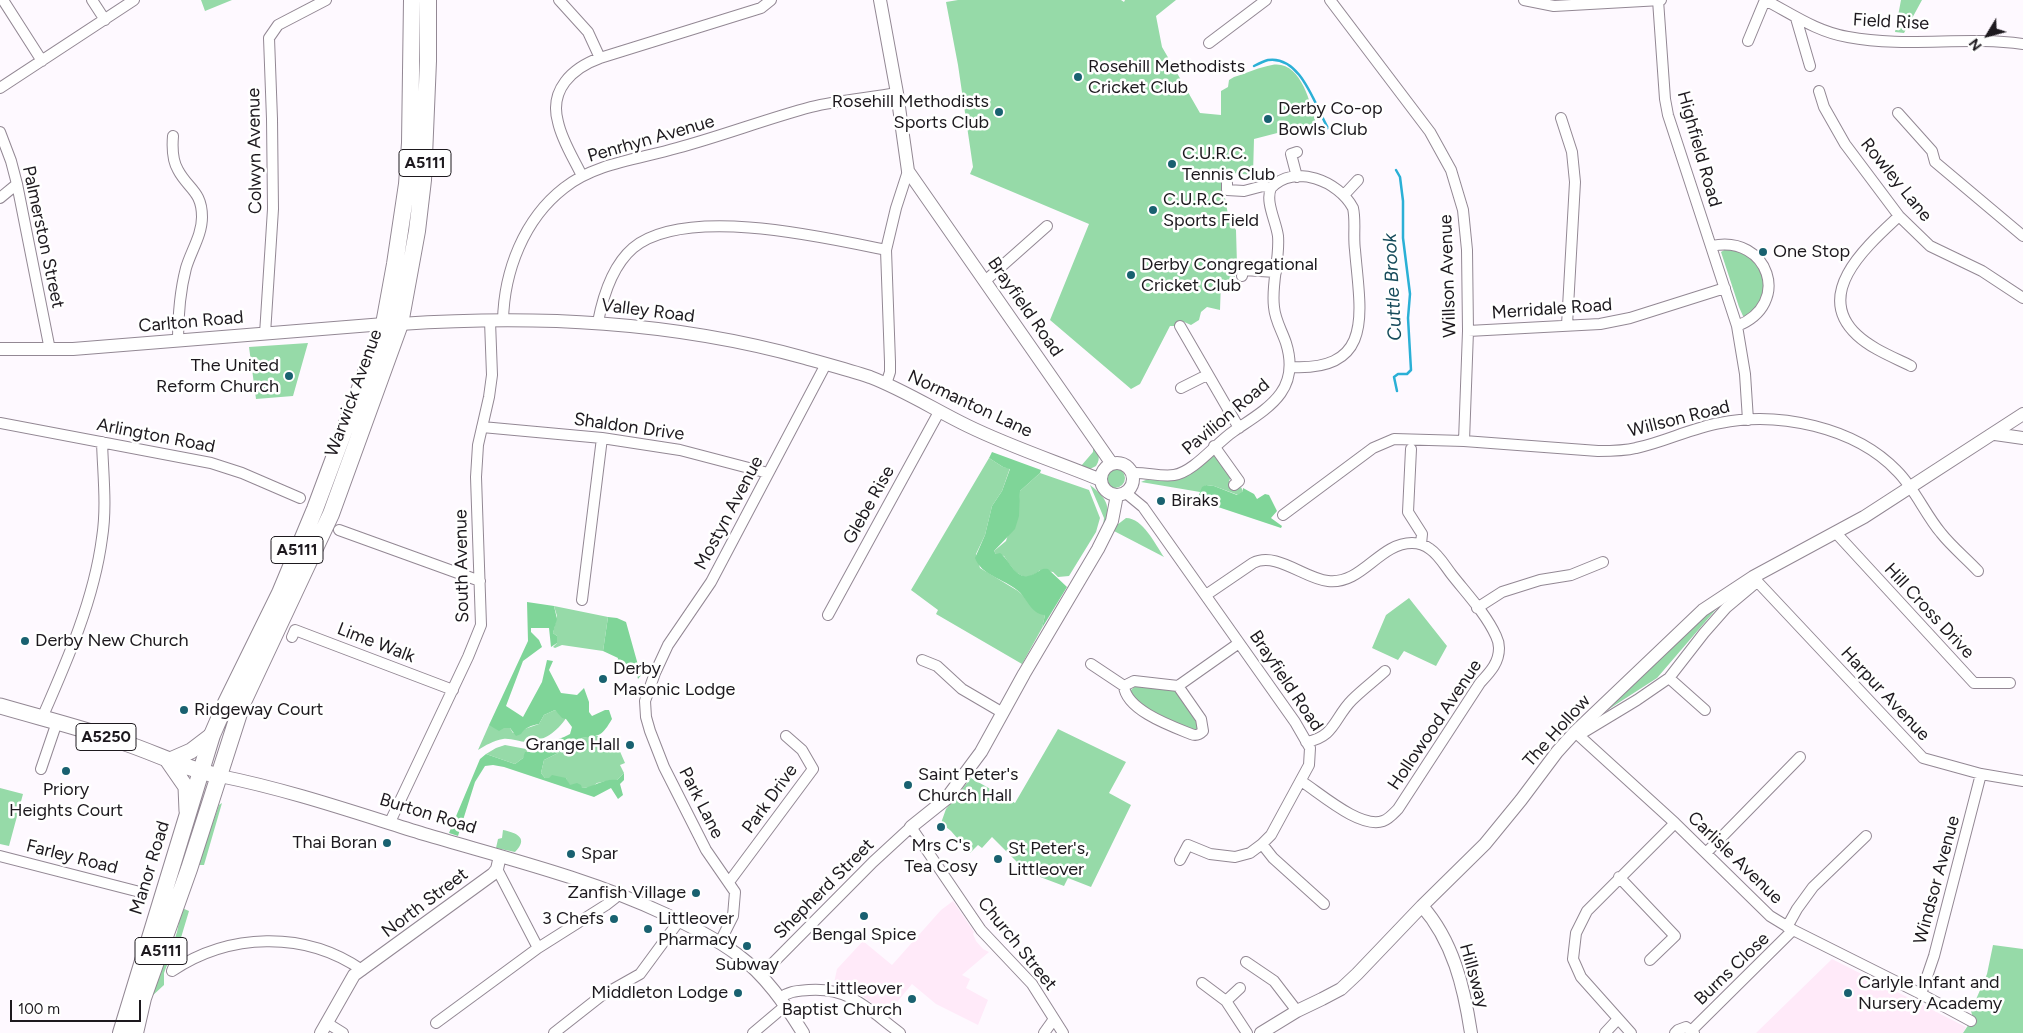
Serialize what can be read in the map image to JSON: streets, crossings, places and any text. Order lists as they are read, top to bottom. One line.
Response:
{"streets":{"highway":["A5111","Warwick Avenue","Manor Road"],"main road":["A5250","Burton Road"],"street":["Field Rise","Penrhyn Avenue","Highfield Road","Colwyn Avenue","Rowley Lane","Palmerston Street","Willson Avenue","Brayfield Road","Merridale Road","Valley Road","Carlton Road","Normanton Lane","Pavilion Road","Willson Road","Shaldon Drive","Arlington Road","Glebe Rise","Mostyn Avenue","South Avenue","Hill Cross Drive","Lime Walk","Harpur Avenue","Hollowood Avenue","The Hollow","Park Drive","Park Lane","Farley Road","Carlisle Avenue","Windsor Avenue","Shepherd Street","North Street","Church Street","Burns Close","Hillsway"]},"crossings":[["Penrhyn Avenue","Valley Road"],["Penrhyn Avenue","South Avenue"],["Highfield Road","Merridale Road"],["Highfield Road","Willson Road"],["Colwyn Avenue","Carlton Road"],["A5111","Warwick Avenue"],["A5111","Burton Road"],["A5111","Manor Road"],["Palmerston Street","Carlton Road"],["Willson Avenue","Merridale Road"],["Willson Avenue","Willson Road"],["Brayfield Road","Normanton Lane"],["Brayfield Road","Pavilion Road"],["Brayfield Road","Hollowood Avenue"],["Valley Road","Warwick Avenue"],["Valley Road","Normanton Lane"],["Valley Road","Mostyn Avenue"],["Valley Road","South Avenue"],["Carlton Road","Warwick Avenue"],["Warwick Avenue","Burton Road"],["Warwick Avenue","Manor Road"],["Normanton Lane","Pavilion Road"],["Normanton Lane","Glebe Rise"],["Willson Road","The Hollow"],["Shaldon Drive","Mostyn Avenue"],["Shaldon Drive","South Avenue"],["Mostyn Avenue","Park Lane"],["South Avenue","Lime Walk"],["South Avenue","Burton Road"],["Hill Cross Drive","The Hollow"],["Harpur Avenue","The Hollow"],["Harpur Avenue","Windsor Avenue"],["The Hollow","Carlisle Avenue"],["The Hollow","Hillsway"],["Park Drive","Park Lane"],["Park Lane","Burton Road"],["Burton Road","Manor Road"],["Burton Road","Shepherd Street"],["Burton Road","North Street"],["Carlisle Avenue","Windsor Avenue"],["Carlisle Avenue","Burns Close"],["Shepherd Street","Church Street"]],"water":["Cuttle Brook"],"places":["Rosehill Methodists Cricket Club","Rosehill Methodists Sports Club","Derby Co-op Bowls Club","C.U.R.C. Tennis Club","C.U.R.C. Sports Field","One Stop","Derby Congregational Cricket Club","The United Reform Church","Biraks","Derby New Church","Derby Masonic Lodge","Ridgeway Court","Grange Hall","Priory Heights Court","Saint Peter's Church Hall","Mrs C's Tea Cosy","Thai Boran","Spar","St Peter's, Littleover","Zanfish Village","Bengal Spice","3 Chefs","Littleover Pharmacy","Subway","Middleton Lodge","Carlyle Infant and Nursery Academy","Littleover Baptist Church"],"scale_bar":"100 m","north":"bottom left"}
